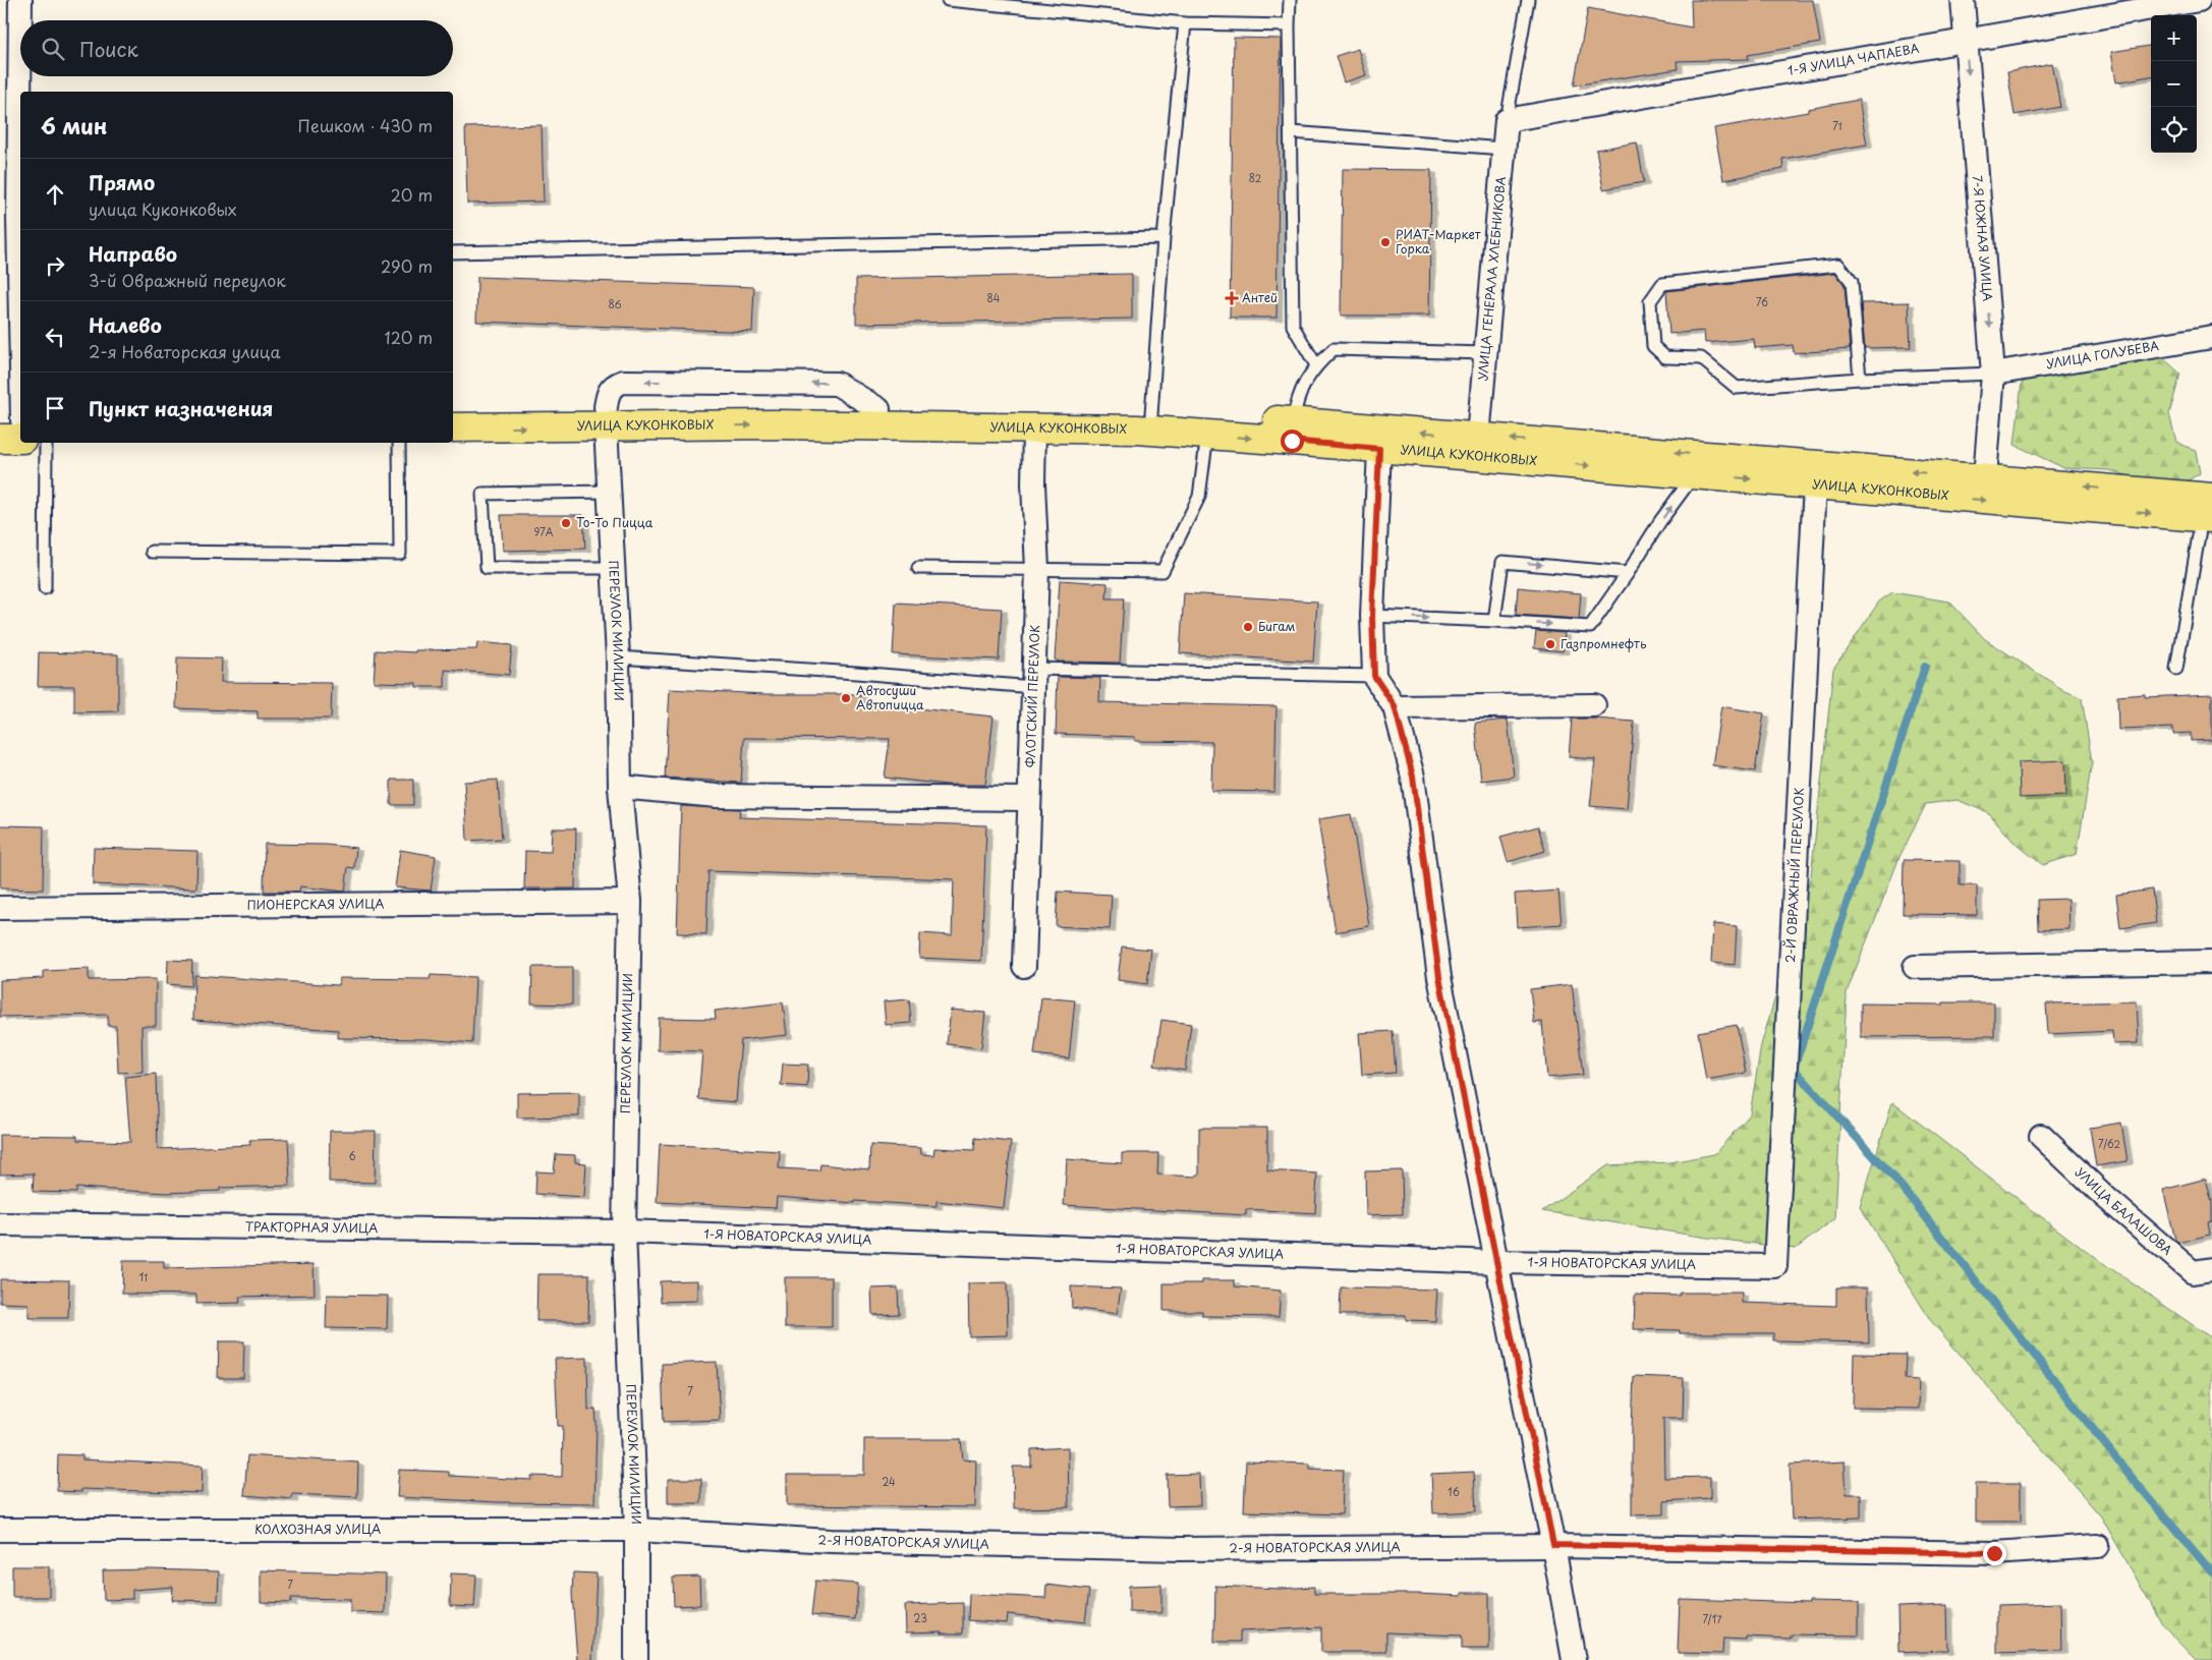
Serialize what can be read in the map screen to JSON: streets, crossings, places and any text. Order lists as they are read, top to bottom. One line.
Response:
{"streets":{"main road":["УЛИЦА КУКОНКОВЫХ"],"street":["1-Я УЛИЦА ЧАПАЕВА","7-Я ЮЖНАЯ УЛИЦА","УЛИЦА ГЕНЕРАЛА ХЛЕБНИКОВА","УЛИЦА ГОЛУБЕВА","ПЕРЕУЛОК МИЛИЦИИ","ФЛОТСКИЙ ПЕРЕУЛОК","2-Й ОВРАЖНЫЙ ПЕРЕУЛОК","ПИОНЕРСКАЯ УЛИЦА","УЛИЦА БАЛАШОВА","ТРАКТОРНАЯ УЛИЦА","1-Я НОВАТОРСКАЯ УЛИЦА","КОЛХОЗНАЯ УЛИЦА","2-Я НОВАТОРСКАЯ УЛИЦА"]},"crossings":[["1-Я УЛИЦА ЧАПАЕВА","7-Я ЮЖНАЯ УЛИЦА"],["1-Я УЛИЦА ЧАПАЕВА","УЛИЦА ГЕНЕРАЛА ХЛЕБНИКОВА"],["7-Я ЮЖНАЯ УЛИЦА","УЛИЦА ГОЛУБЕВА"],["7-Я ЮЖНАЯ УЛИЦА","УЛИЦА КУКОНКОВЫХ"],["УЛИЦА ГЕНЕРАЛА ХЛЕБНИКОВА","УЛИЦА КУКОНКОВЫХ"],["УЛИЦА КУКОНКОВЫХ","ПЕРЕУЛОК МИЛИЦИИ"],["УЛИЦА КУКОНКОВЫХ","ФЛОТСКИЙ ПЕРЕУЛОК"],["УЛИЦА КУКОНКОВЫХ","2-Й ОВРАЖНЫЙ ПЕРЕУЛОК"],["ПЕРЕУЛОК МИЛИЦИИ","ПИОНЕРСКАЯ УЛИЦА"],["ПЕРЕУЛОК МИЛИЦИИ","ТРАКТОРНАЯ УЛИЦА"],["ПЕРЕУЛОК МИЛИЦИИ","1-Я НОВАТОРСКАЯ УЛИЦА"],["ПЕРЕУЛОК МИЛИЦИИ","КОЛХОЗНАЯ УЛИЦА"],["ПЕРЕУЛОК МИЛИЦИИ","2-Я НОВАТОРСКАЯ УЛИЦА"],["2-Й ОВРАЖНЫЙ ПЕРЕУЛОК","1-Я НОВАТОРСКАЯ УЛИЦА"],["ТРАКТОРНАЯ УЛИЦА","1-Я НОВАТОРСКАЯ УЛИЦА"],["КОЛХОЗНАЯ УЛИЦА","2-Я НОВАТОРСКАЯ УЛИЦА"]],"one_way":["7-Я ЮЖНАЯ УЛИЦА"],"places":{"other":["РИАТ-Маркет Горка","То-То Пицца","Бигам","Газпромнефть","Автосуши Автопицца"],"health":["Антей"]},"house_numbers":["71","82","84","76","86","97А","7/62","6","11","7","24","16","7","23","7/17"],"page":{"map_buttons":["+","−"],"search":"Поиск","heading":["6 мин","Пешком · 430 m"],"list":[["Прямо","улица Куконковых","20 m"],["Направо","3-й Овражный переулок","290 m"],["Налево","2-я Новаторская улица","120 m"],"Пункт назначения"]}}
